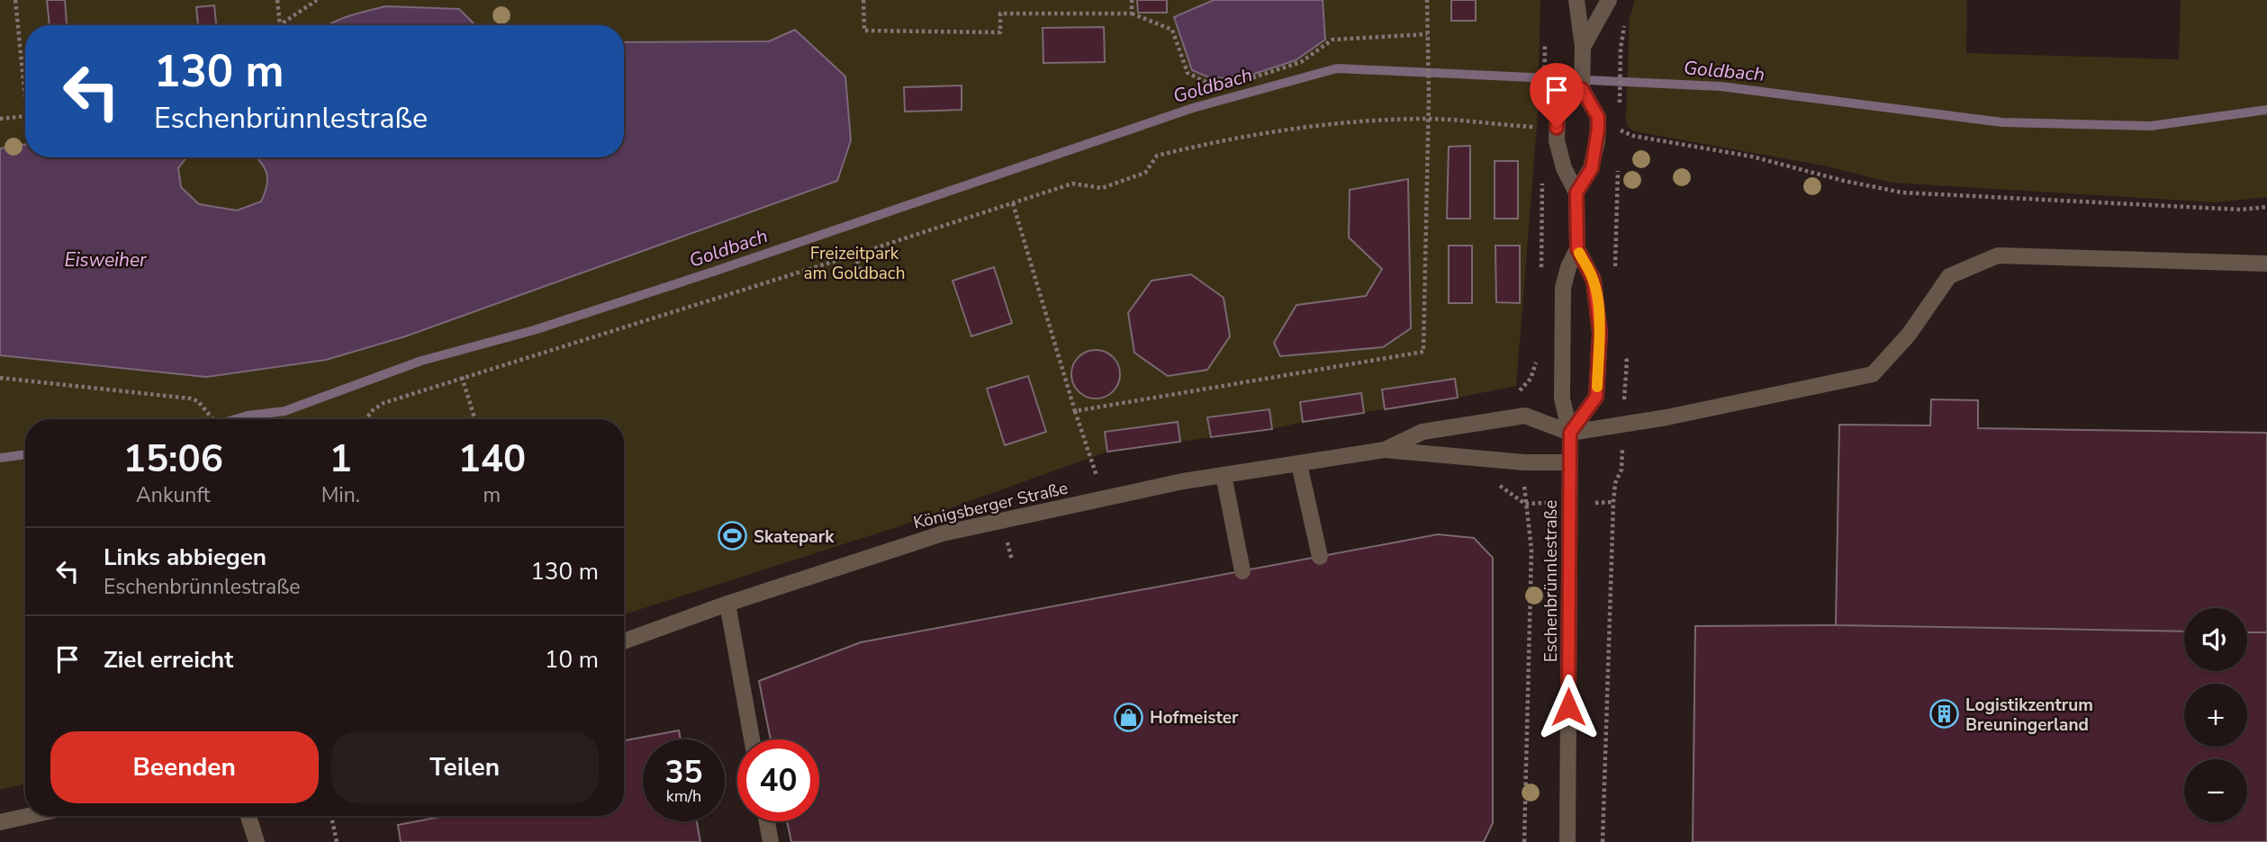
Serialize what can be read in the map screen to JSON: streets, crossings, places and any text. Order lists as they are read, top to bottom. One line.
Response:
{"streets":{"street":["Königsberger Straße","Eschenbrünnlestraße"]},"crossings":[["Königsberger Straße","Eschenbrünnlestraße"]],"water":["Goldbach","Eisweiher"],"parks":["Freizeitpark am Goldbach"],"places":{"sports":["Skatepark"],"building":["Logistikzentrum Breuningerland"],"shop":["Hofmeister"]},"page":{"turn":["130 m","Eschenbrünnlestraße"],"eta":["15:06","Ankunft","1","Min.","140","m"],"list":[{"name":"Links abbiegen","note":"Eschenbrünnlestraße","value":"130 m"},{"name":"Ziel erreicht","value":"10 m"}],"map_buttons":["+","−"],"buttons":["Beenden","Teilen"],"speed":"35 km/h","limit":"40"}}
